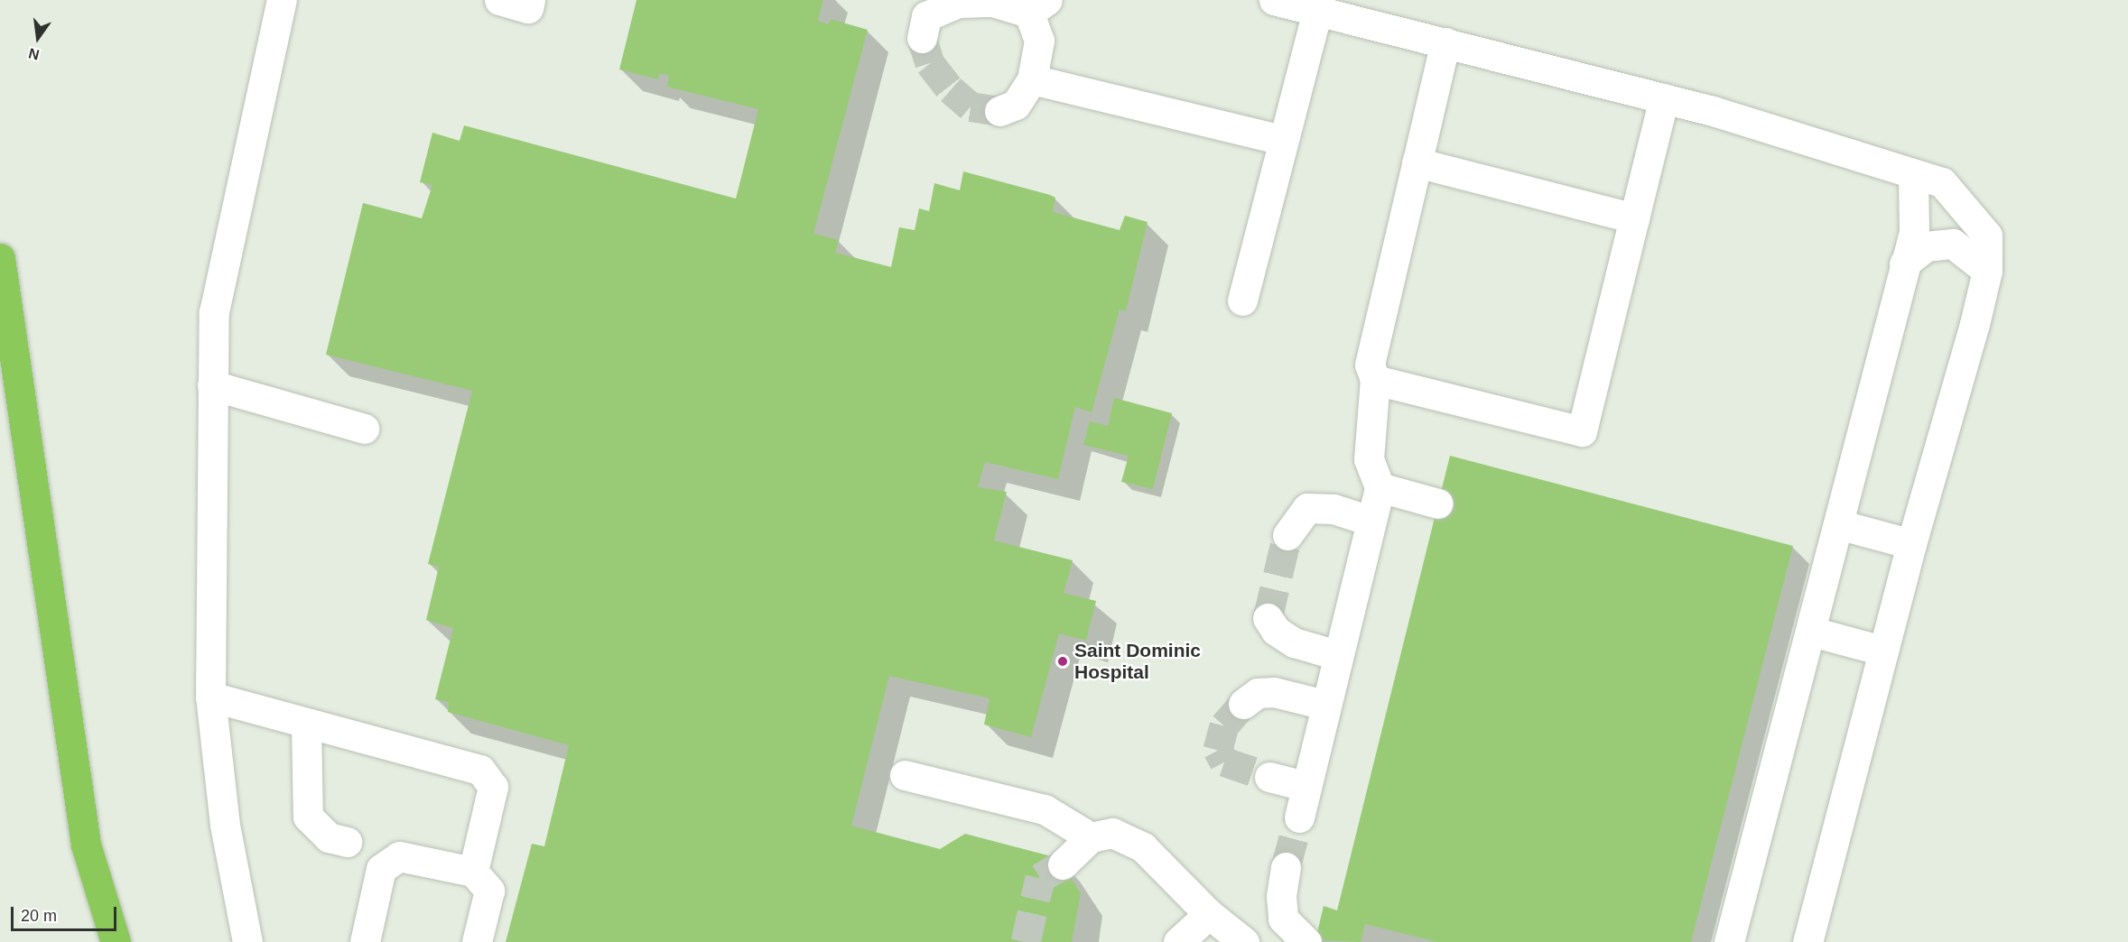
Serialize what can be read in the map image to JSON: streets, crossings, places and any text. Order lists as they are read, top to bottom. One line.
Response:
{"places":["Saint Dominic Hospital"],"scale_bar":"20 m","north":"bottom"}
